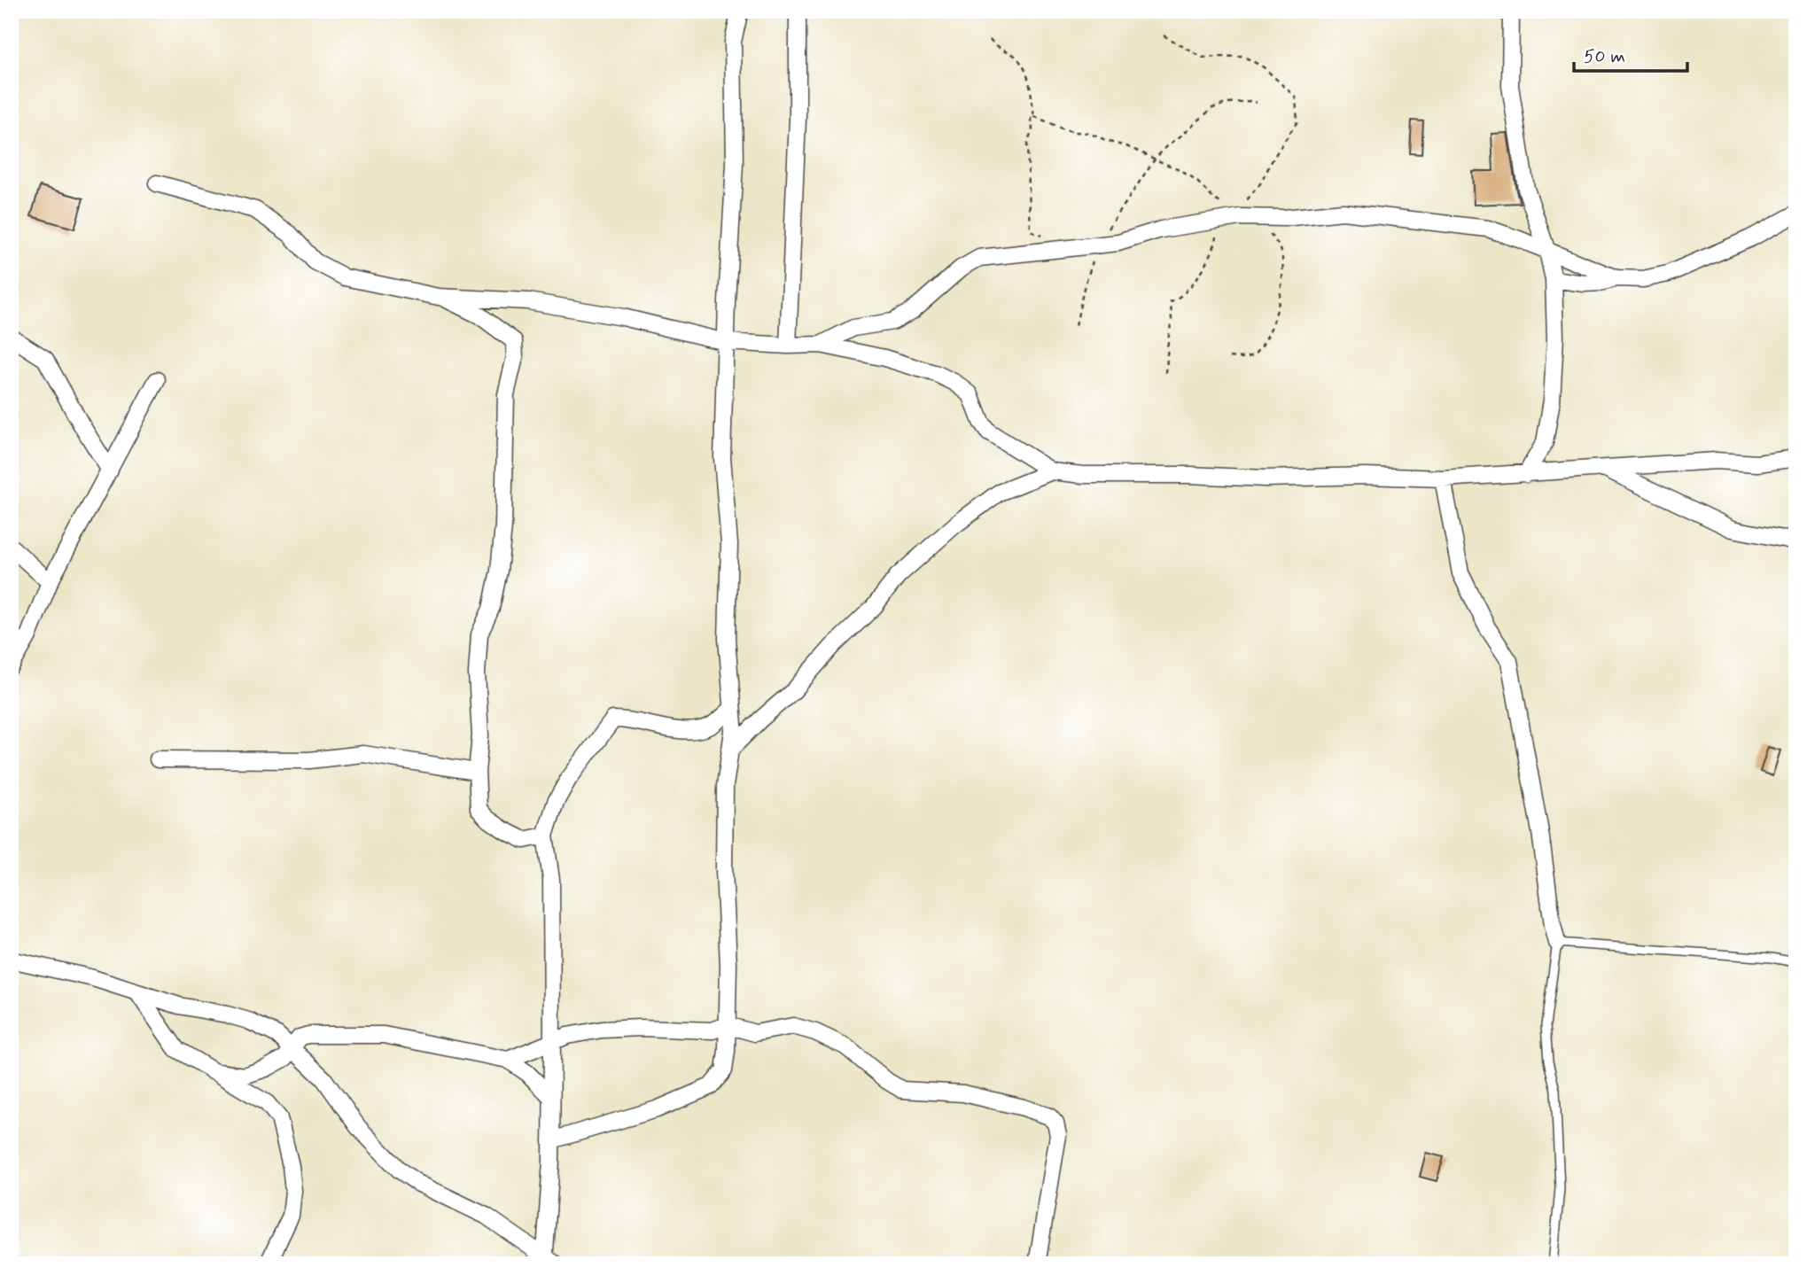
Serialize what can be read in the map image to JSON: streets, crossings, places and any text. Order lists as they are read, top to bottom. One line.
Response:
{"scale_bar":"50 m"}
